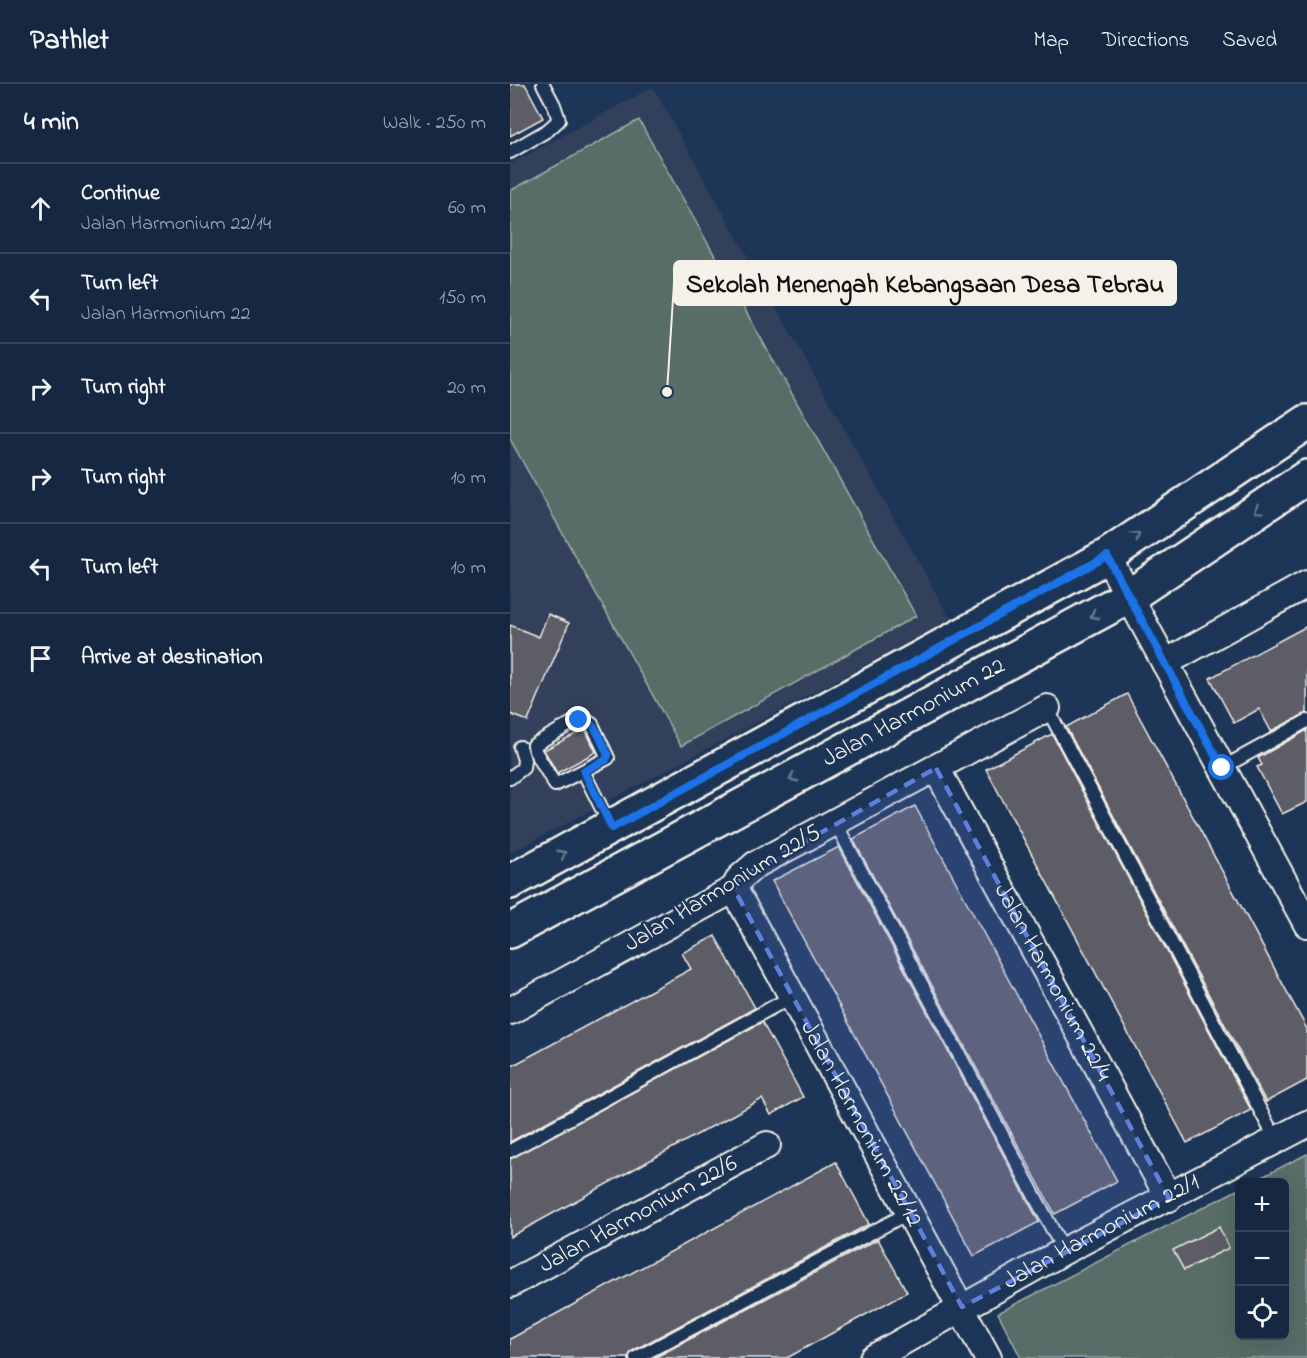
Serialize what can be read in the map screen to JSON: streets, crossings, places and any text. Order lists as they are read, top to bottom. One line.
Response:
{"streets":{"street":["Jalan Harmonium 22","Jalan Harmonium 22/5","Jalan Harmonium 22/4","Jalan Harmonium 22/12","Jalan Harmonium 22/6","Jalan Harmonium 22/1"]},"crossings":[["Jalan Harmonium 22/5","Jalan Harmonium 22/4"],["Jalan Harmonium 22/5","Jalan Harmonium 22/12"],["Jalan Harmonium 22/4","Jalan Harmonium 22/1"],["Jalan Harmonium 22/12","Jalan Harmonium 22/1"]],"places":["Sekolah Menengah Kebangsaan Desa Tebrau"],"page":{"header":"Pathlet","nav":["Map","Directions","Saved"],"heading":["4 min","Walk · 250 m"],"list":[["Continue","Jalan Harmonium 22/14","60 m"],["Turn left","Jalan Harmonium 22","150 m"],["Turn right","20 m"],["Turn right","10 m"],["Turn left","10 m"],"Arrive at destination"],"map_buttons":["+","−"]}}
